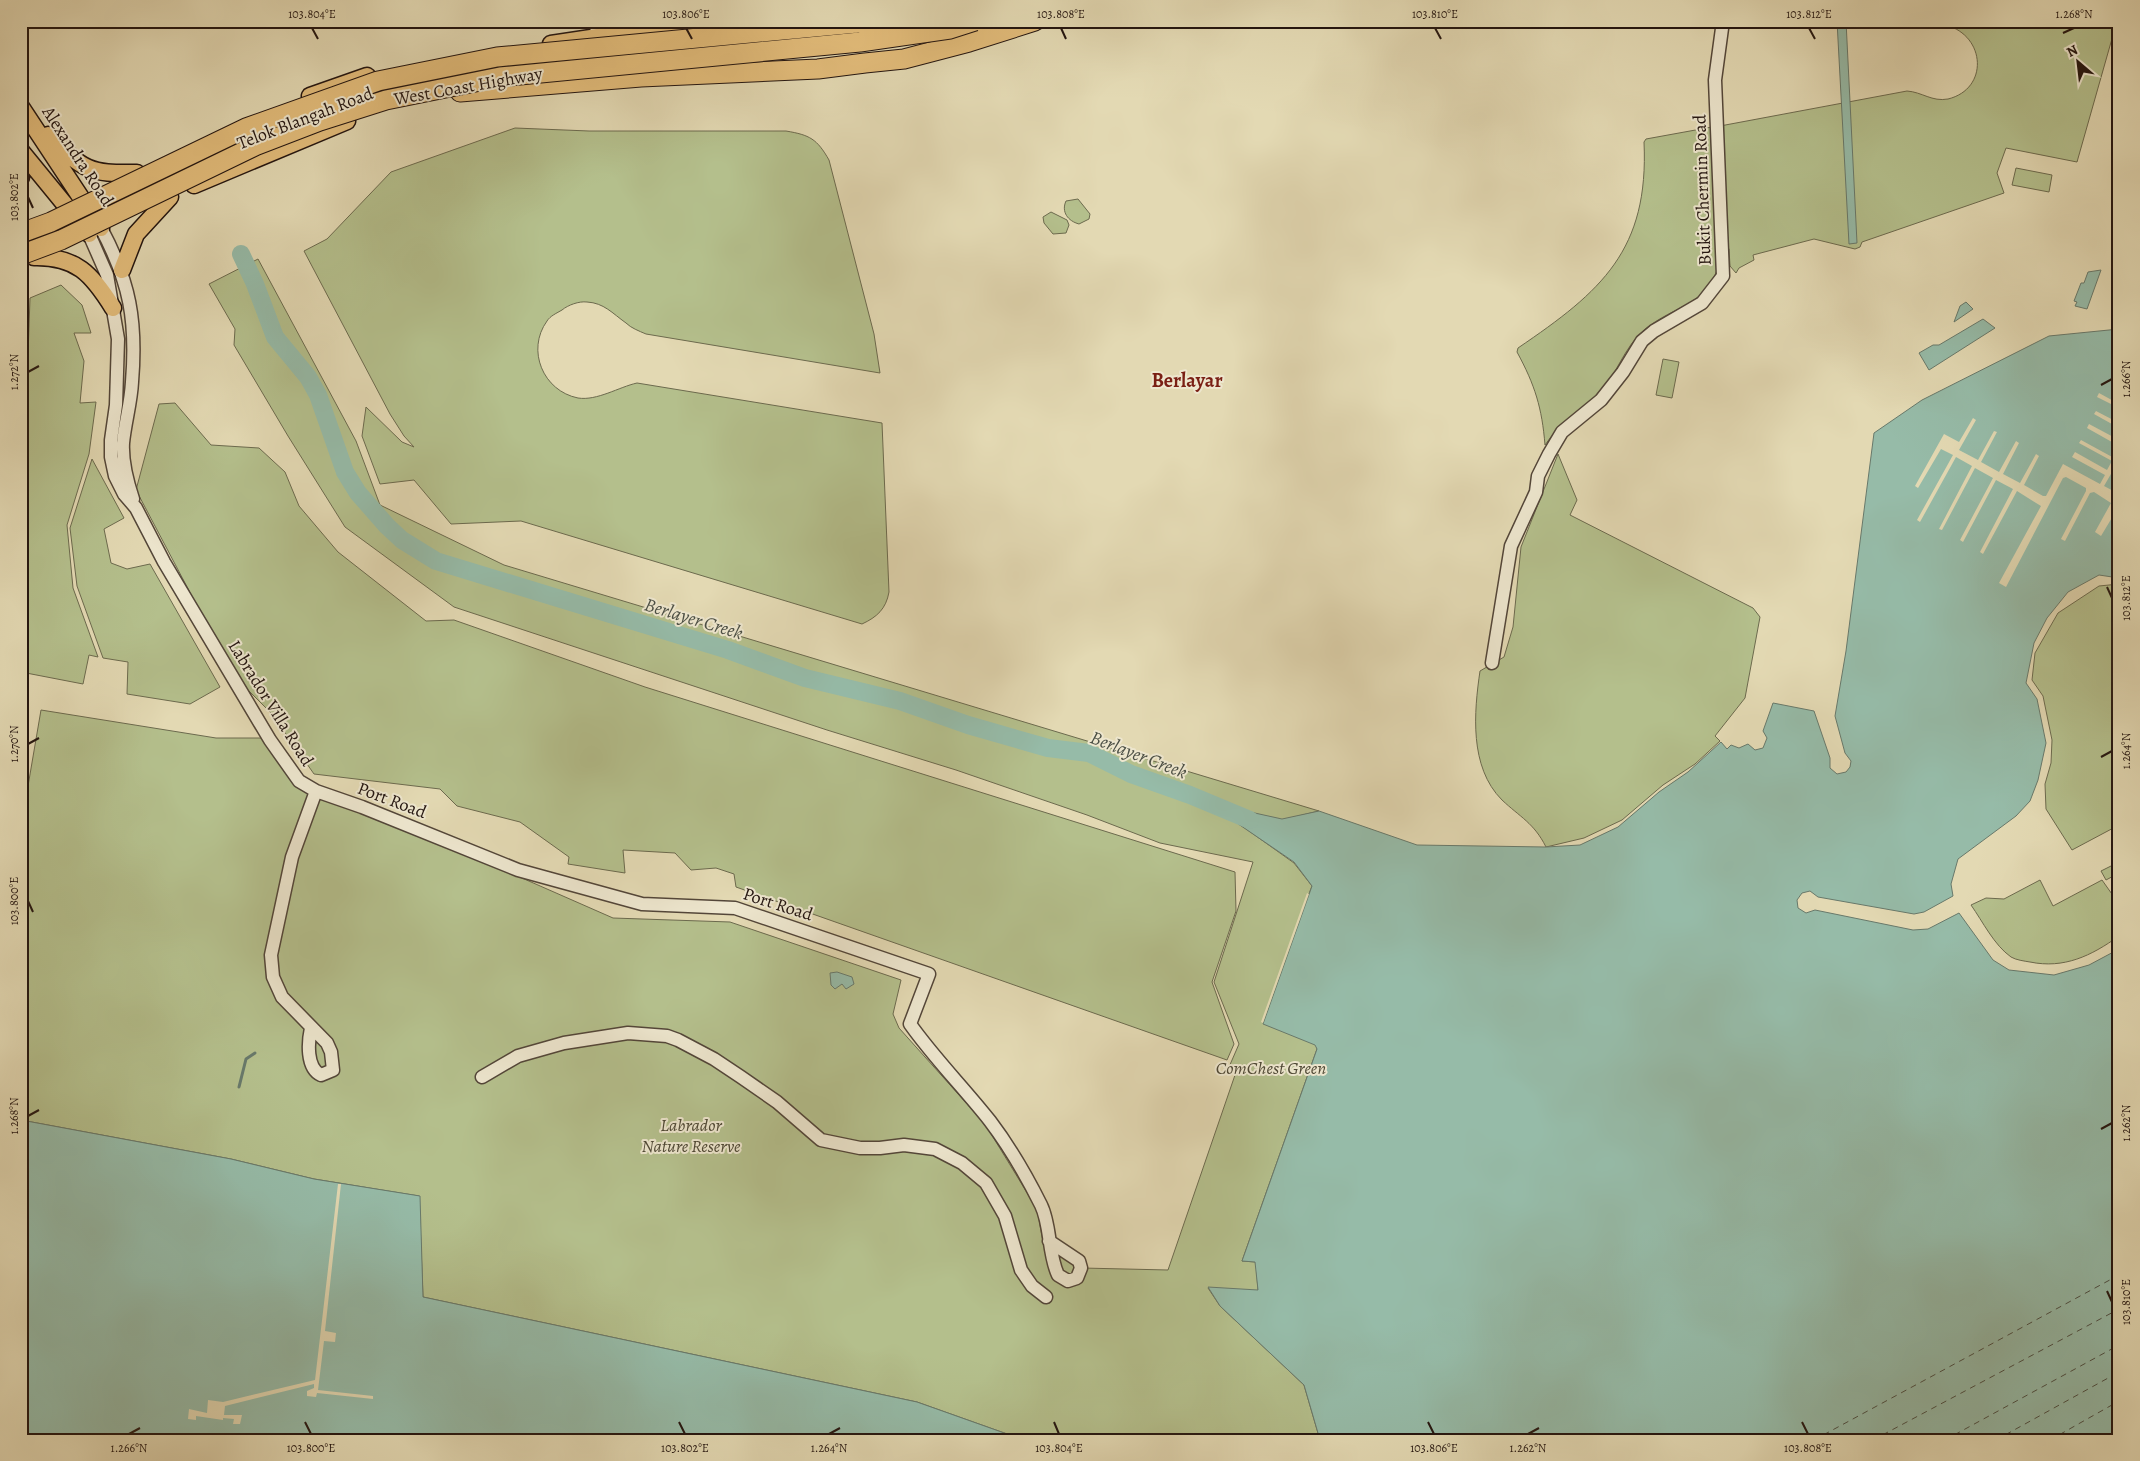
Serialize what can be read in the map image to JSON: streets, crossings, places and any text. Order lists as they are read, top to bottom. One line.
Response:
{"streets":{"highway":["West Coast Highway"],"main road":["Telok Blangah Road","Alexandra Road"],"street":["Bukit Chermin Road","Labrador Villa Road","Port Road"]},"crossings":[["West Coast Highway","Telok Blangah Road"],["Telok Blangah Road","Alexandra Road"],["Telok Blangah Road","Labrador Villa Road"],["Alexandra Road","Labrador Villa Road"],["Labrador Villa Road","Port Road"]],"districts":["Berlayar"],"water":["Berlayer Creek"],"parks":["ComChest Green","Labrador Nature Reserve"],"north":"top left","coordinates":["103.804°E","103.806°E","103.808°E","103.810°E","103.812°E","1.268°N","103.802°E","1.272°N","1.266°N","1.270°N","1.264°N","103.800°E","1.262°N"]}
